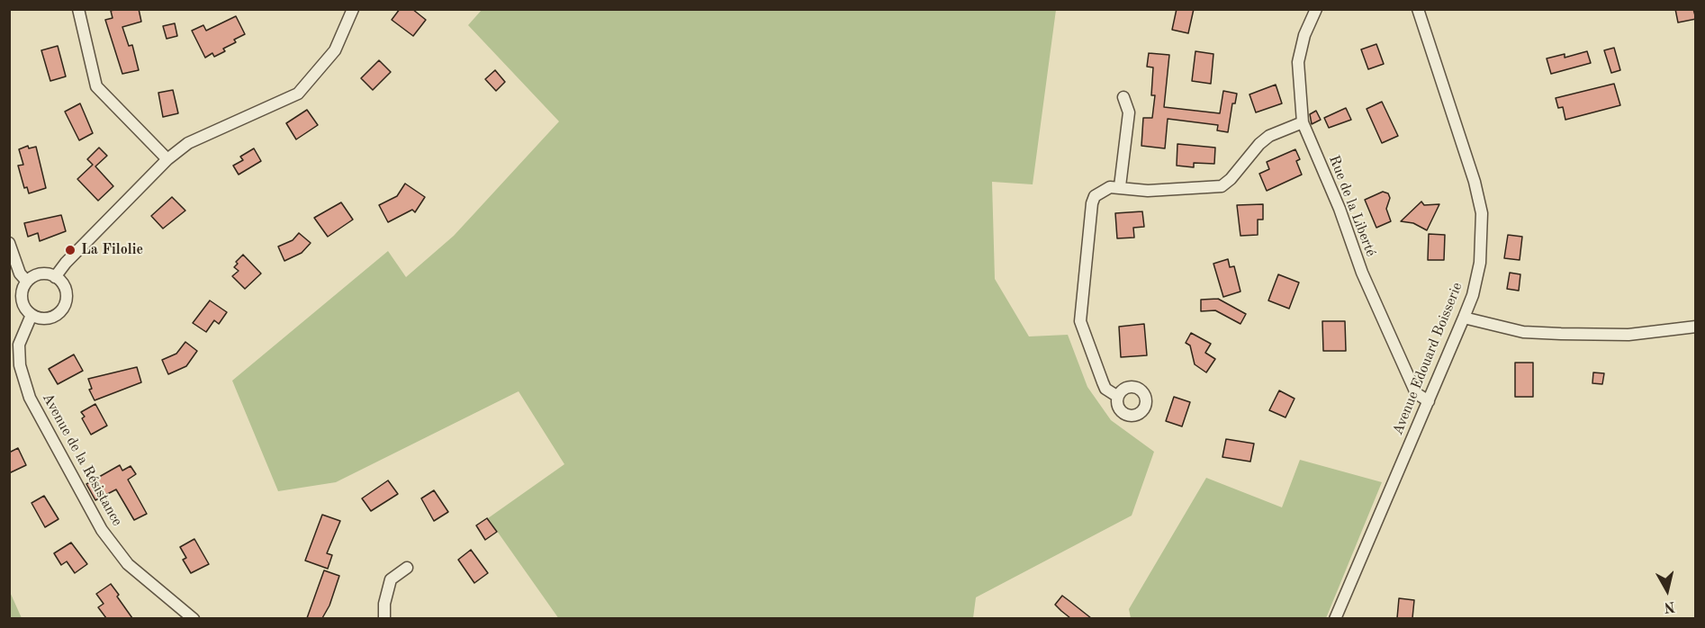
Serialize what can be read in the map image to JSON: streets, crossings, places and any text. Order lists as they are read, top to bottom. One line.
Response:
{"streets":{"street":["Rue de la Liberté","Avenue Edouard Boisserie","Avenue de la Résistance"]},"crossings":[["Rue de la Liberté","Avenue Edouard Boisserie"]],"places":["La Filolie"],"north":"bottom"}
